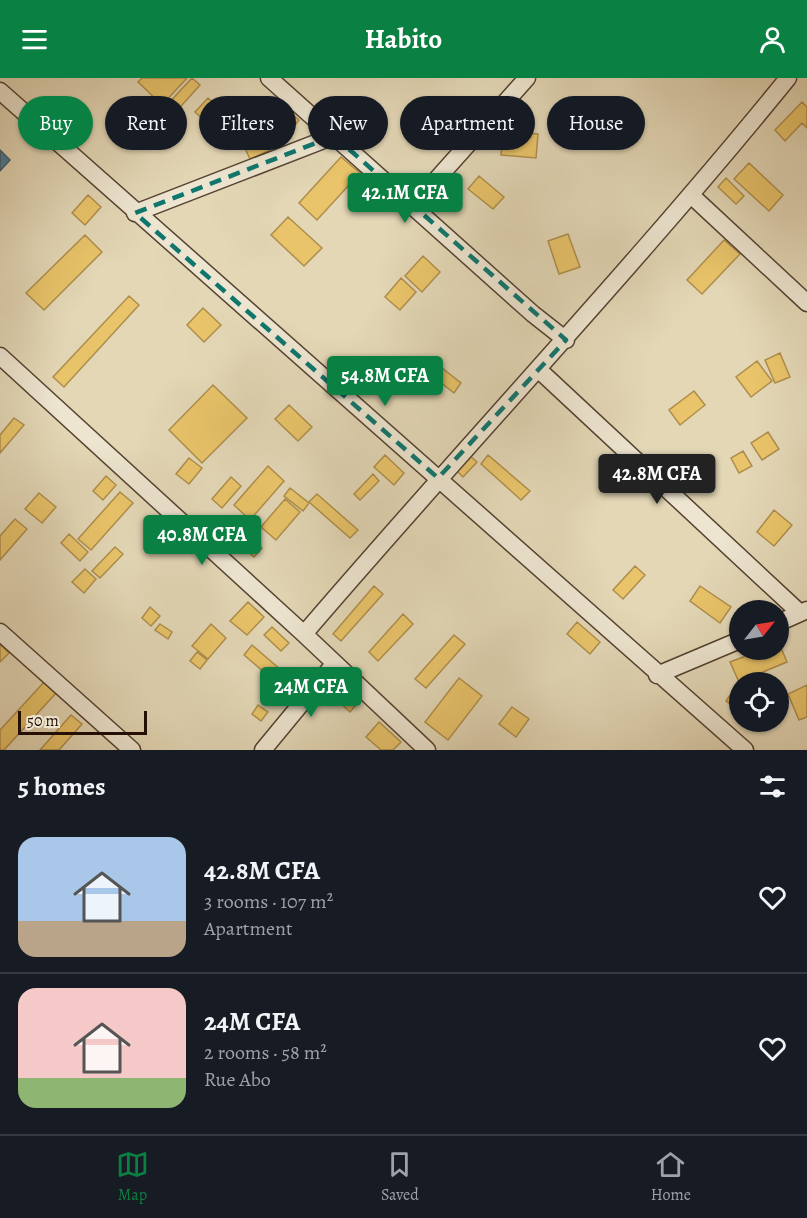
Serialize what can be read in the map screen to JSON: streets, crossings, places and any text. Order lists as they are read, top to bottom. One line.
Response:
{"scale_bar":"50 m","north":"top right","page":{"header":"Habito","chip":["Buy","Rent","Filters","New","Apartment","House"],"price":["42.1M CFA","54.8M CFA","42.8M CFA","40.8M CFA","24M CFA"],"scale":"50 m","heading":"5 homes","list":[{"name":"42.8M CFA","note":"3 rooms · 107 m² · Apartment"},{"name":"24M CFA","note":"2 rooms · 58 m² · Rue Abo"}],"tabs":["Map","Saved","Home"]}}
